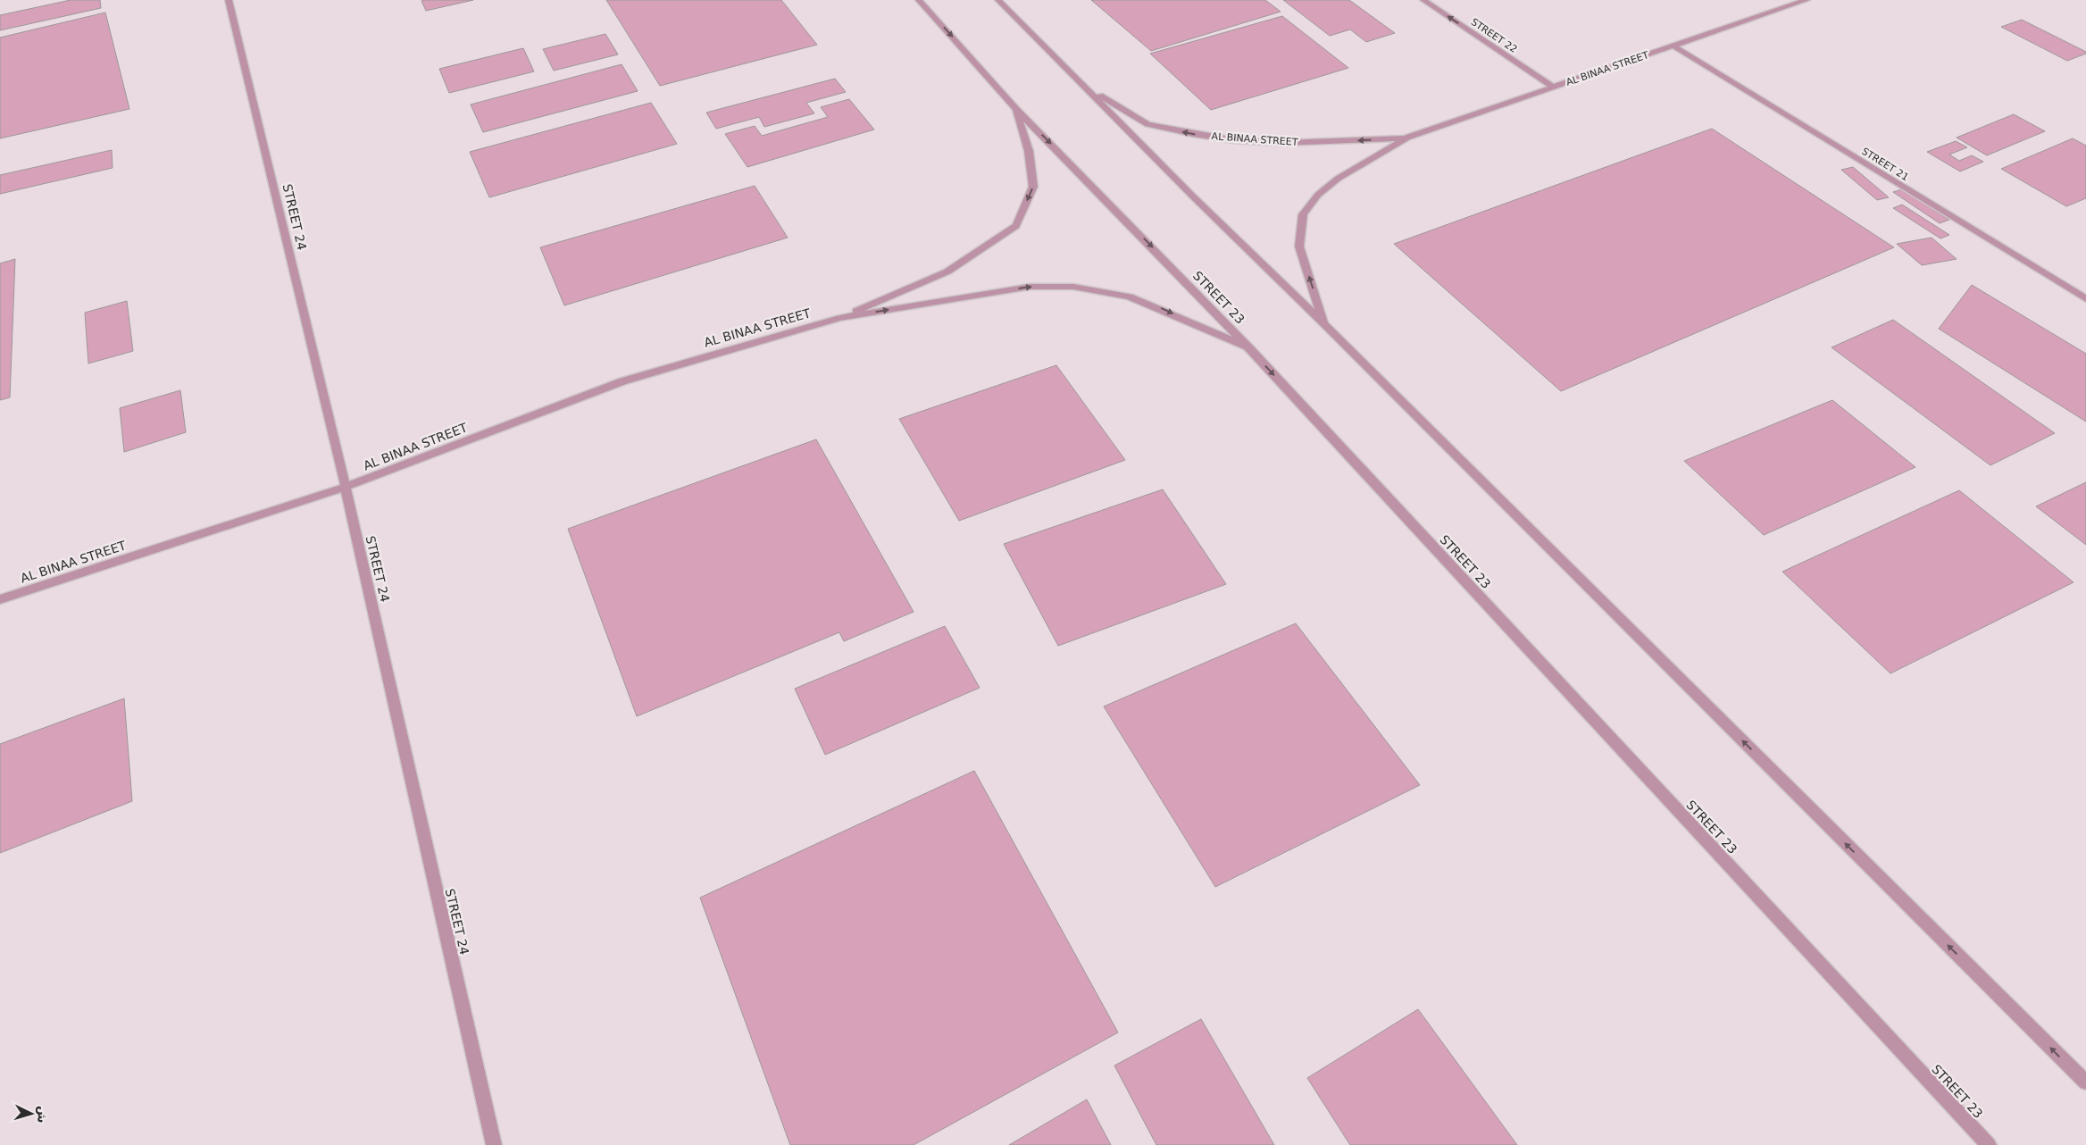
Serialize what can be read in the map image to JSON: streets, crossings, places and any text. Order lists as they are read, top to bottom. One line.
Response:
{"streets":{"street":["STREET 22","AL BINAA STREET","STREET 21","STREET 24","STREET 23"]},"crossings":[["STREET 22","AL BINAA STREET"],["AL BINAA STREET","STREET 21"],["AL BINAA STREET","STREET 24"],["AL BINAA STREET","STREET 23"]],"one_way":["STREET 22"],"north":"right"}
